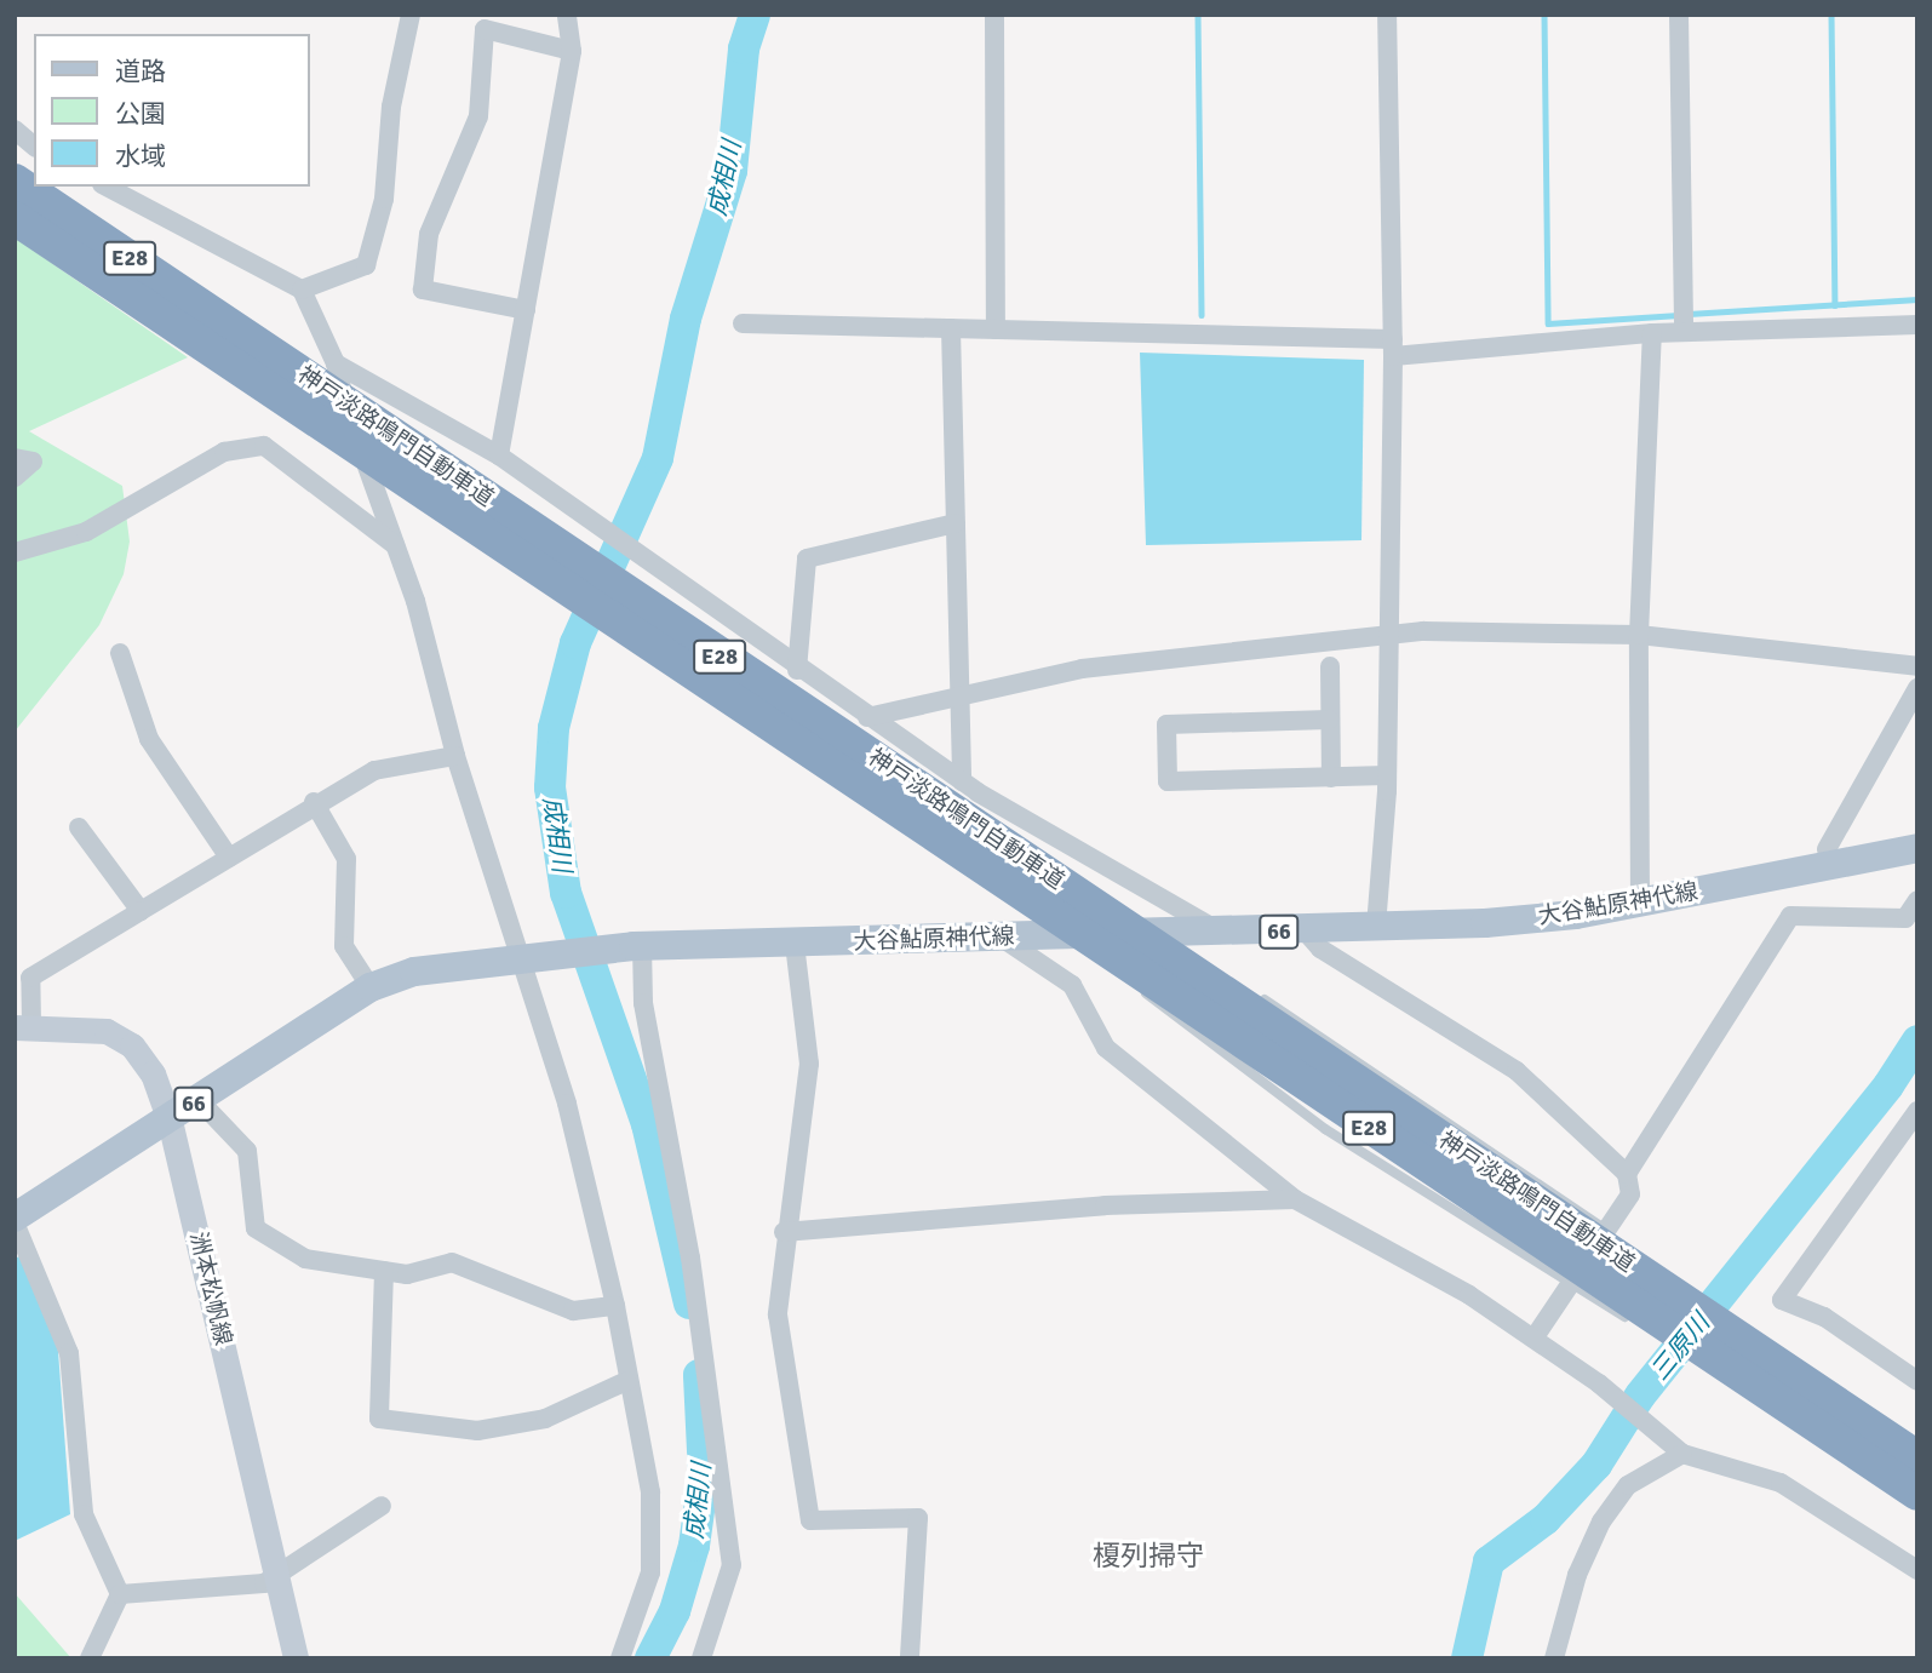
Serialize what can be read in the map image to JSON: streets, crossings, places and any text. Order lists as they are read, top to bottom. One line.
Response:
{"streets":{"highway":["E28","神戸淡路鳴門自動車道"],"main road":["大谷鮎原神代線","66","洲本松帆線"]},"crossings":[["大谷鮎原神代線","洲本松帆線"]],"districts":["榎列掃守"],"water":["成相川","三原川"],"legend":["道路","公園","水域"]}
